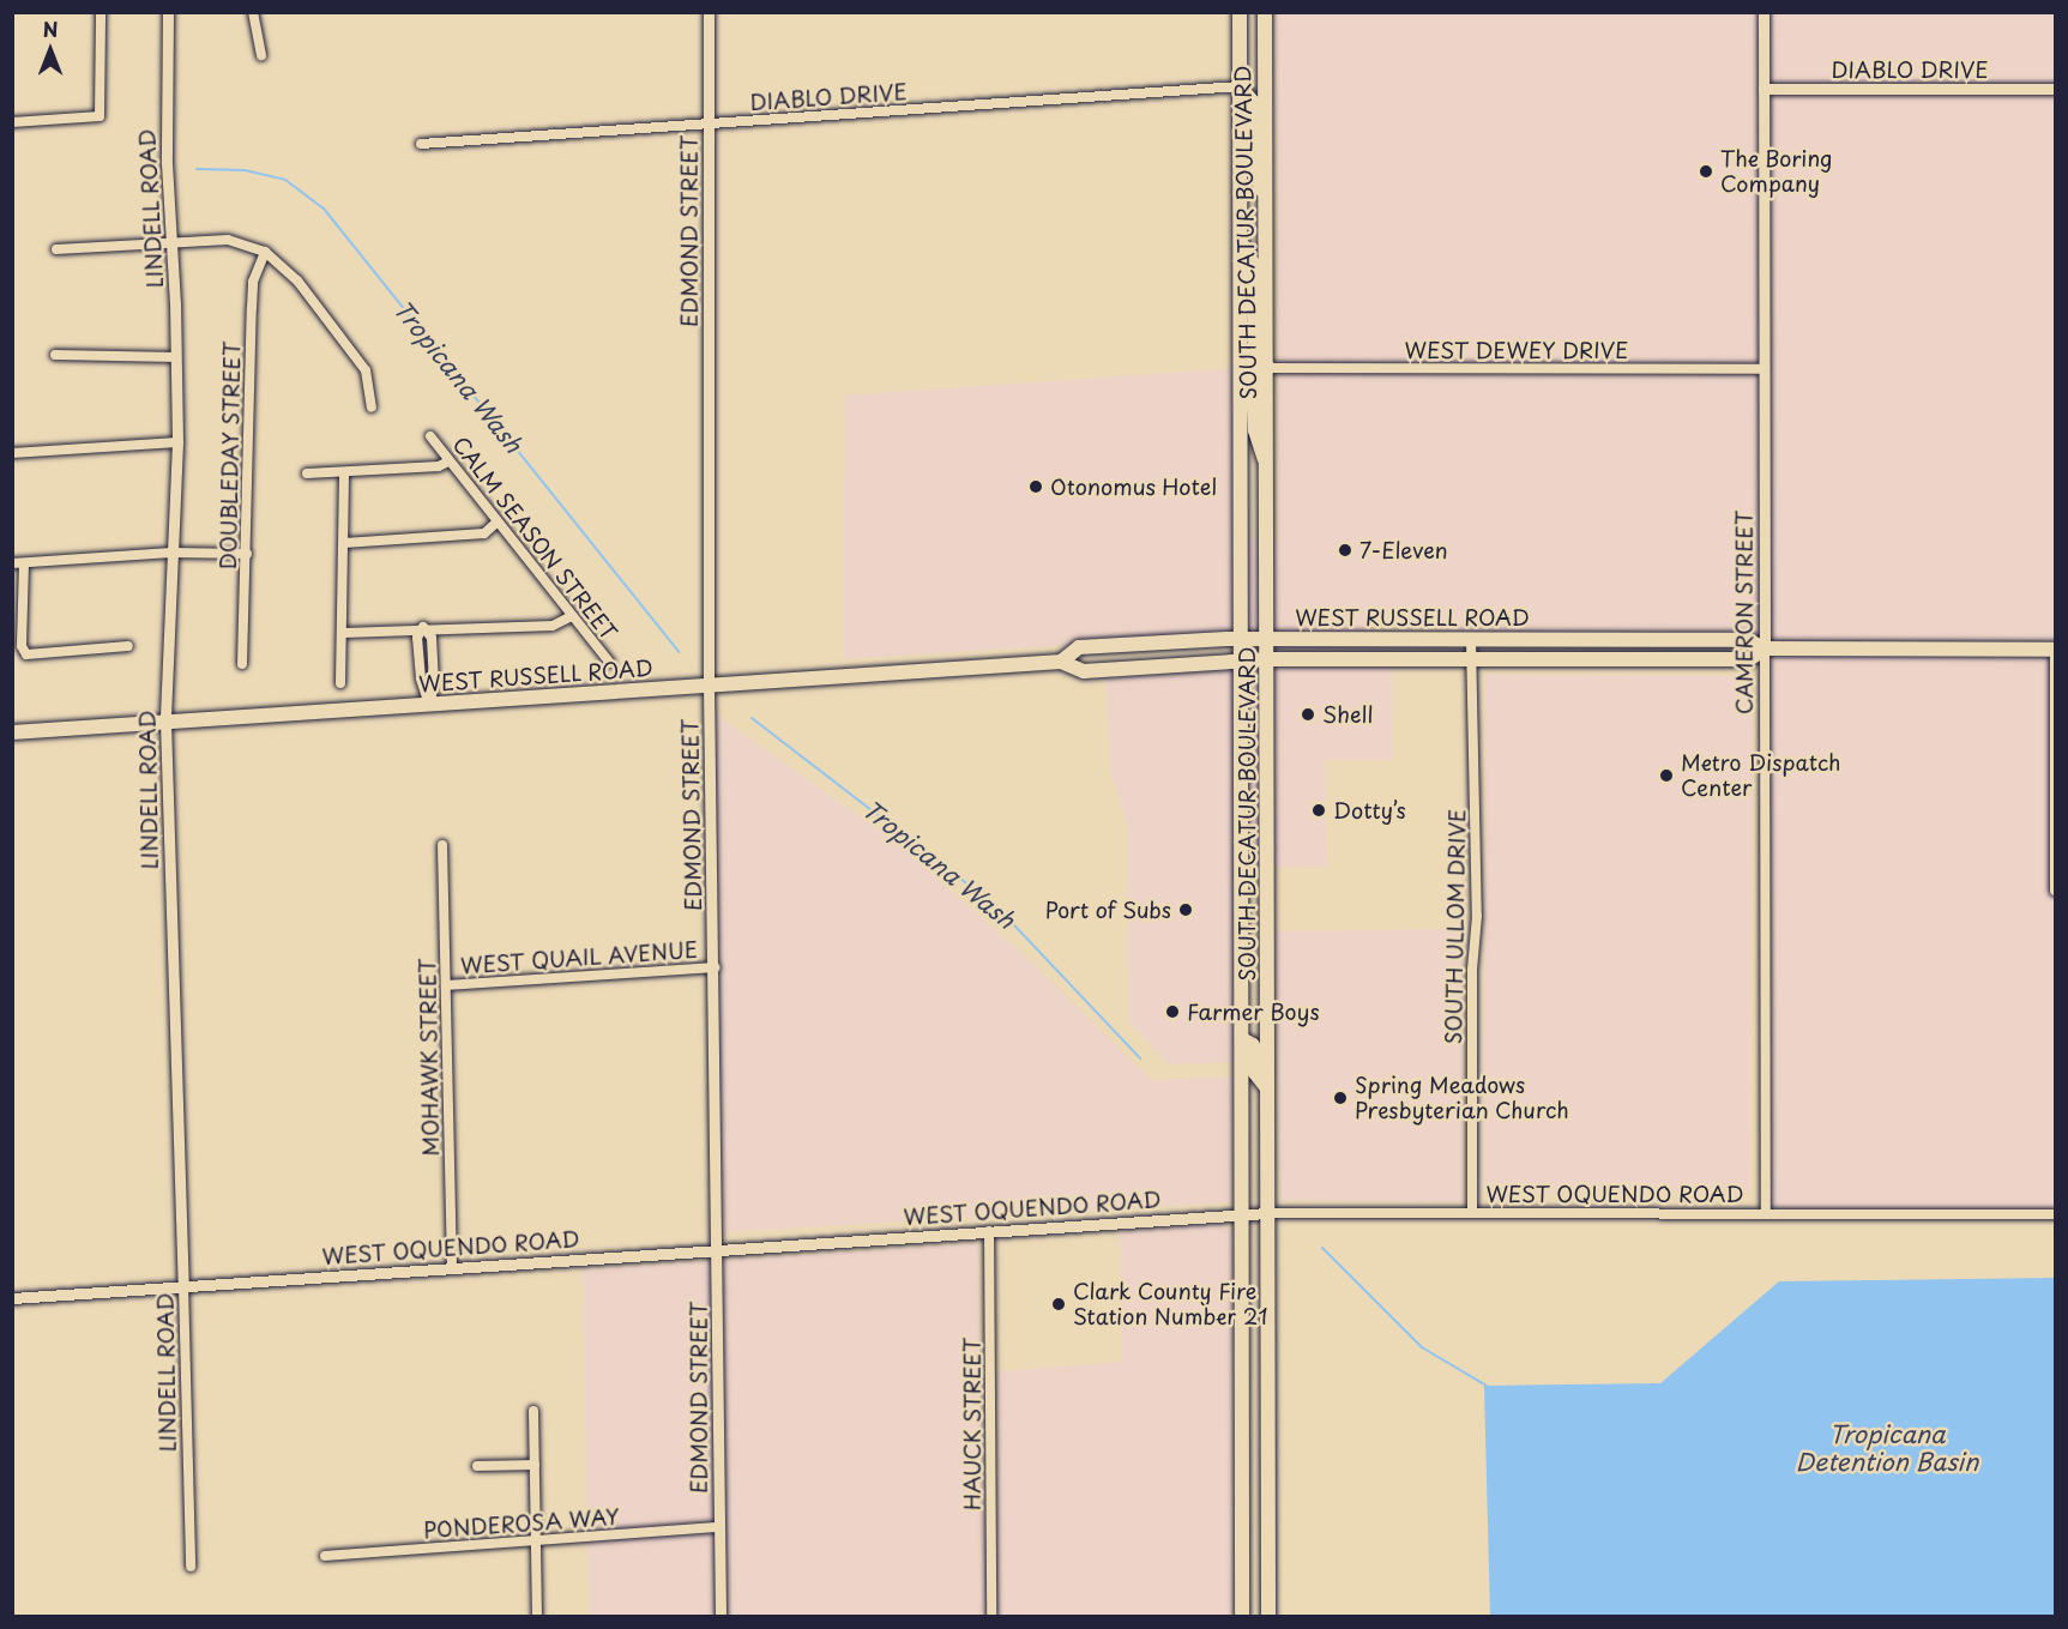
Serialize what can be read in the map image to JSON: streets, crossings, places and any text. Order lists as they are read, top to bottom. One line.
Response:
{"streets":{"main road":["SOUTH DECATUR BOULEVARD","WEST RUSSELL ROAD"],"street":["DIABLO DRIVE","LINDELL ROAD","EDMOND STREET","WEST DEWEY DRIVE","DOUBLEDAY STREET","CALM SEASON STREET","CAMERON STREET","SOUTH ULLOM DRIVE","WEST QUAIL AVENUE","MOHAWK STREET","WEST OQUENDO ROAD","HAUCK STREET","PONDEROSA WAY"]},"crossings":[["DIABLO DRIVE","EDMOND STREET"],["DIABLO DRIVE","SOUTH DECATUR BOULEVARD"],["DIABLO DRIVE","CAMERON STREET"],["LINDELL ROAD","WEST RUSSELL ROAD"],["LINDELL ROAD","WEST OQUENDO ROAD"],["EDMOND STREET","WEST RUSSELL ROAD"],["EDMOND STREET","WEST QUAIL AVENUE"],["EDMOND STREET","WEST OQUENDO ROAD"],["EDMOND STREET","PONDEROSA WAY"],["SOUTH DECATUR BOULEVARD","WEST DEWEY DRIVE"],["SOUTH DECATUR BOULEVARD","WEST RUSSELL ROAD"],["SOUTH DECATUR BOULEVARD","WEST OQUENDO ROAD"],["WEST DEWEY DRIVE","CAMERON STREET"],["CAMERON STREET","WEST RUSSELL ROAD"],["CAMERON STREET","WEST OQUENDO ROAD"],["WEST RUSSELL ROAD","SOUTH ULLOM DRIVE"],["SOUTH ULLOM DRIVE","WEST OQUENDO ROAD"],["WEST QUAIL AVENUE","MOHAWK STREET"],["MOHAWK STREET","WEST OQUENDO ROAD"],["WEST OQUENDO ROAD","HAUCK STREET"]],"water":["Tropicana Wash","Tropicana Detention Basin"],"places":["The Boring Company","Otonomus Hotel","7-Eleven","Shell","Metro Dispatch Center","Dotty’s","Port of Subs","Farmer Boys","Spring Meadows Presbyterian Church","Clark County Fire Station Number 21"],"north":"top"}
